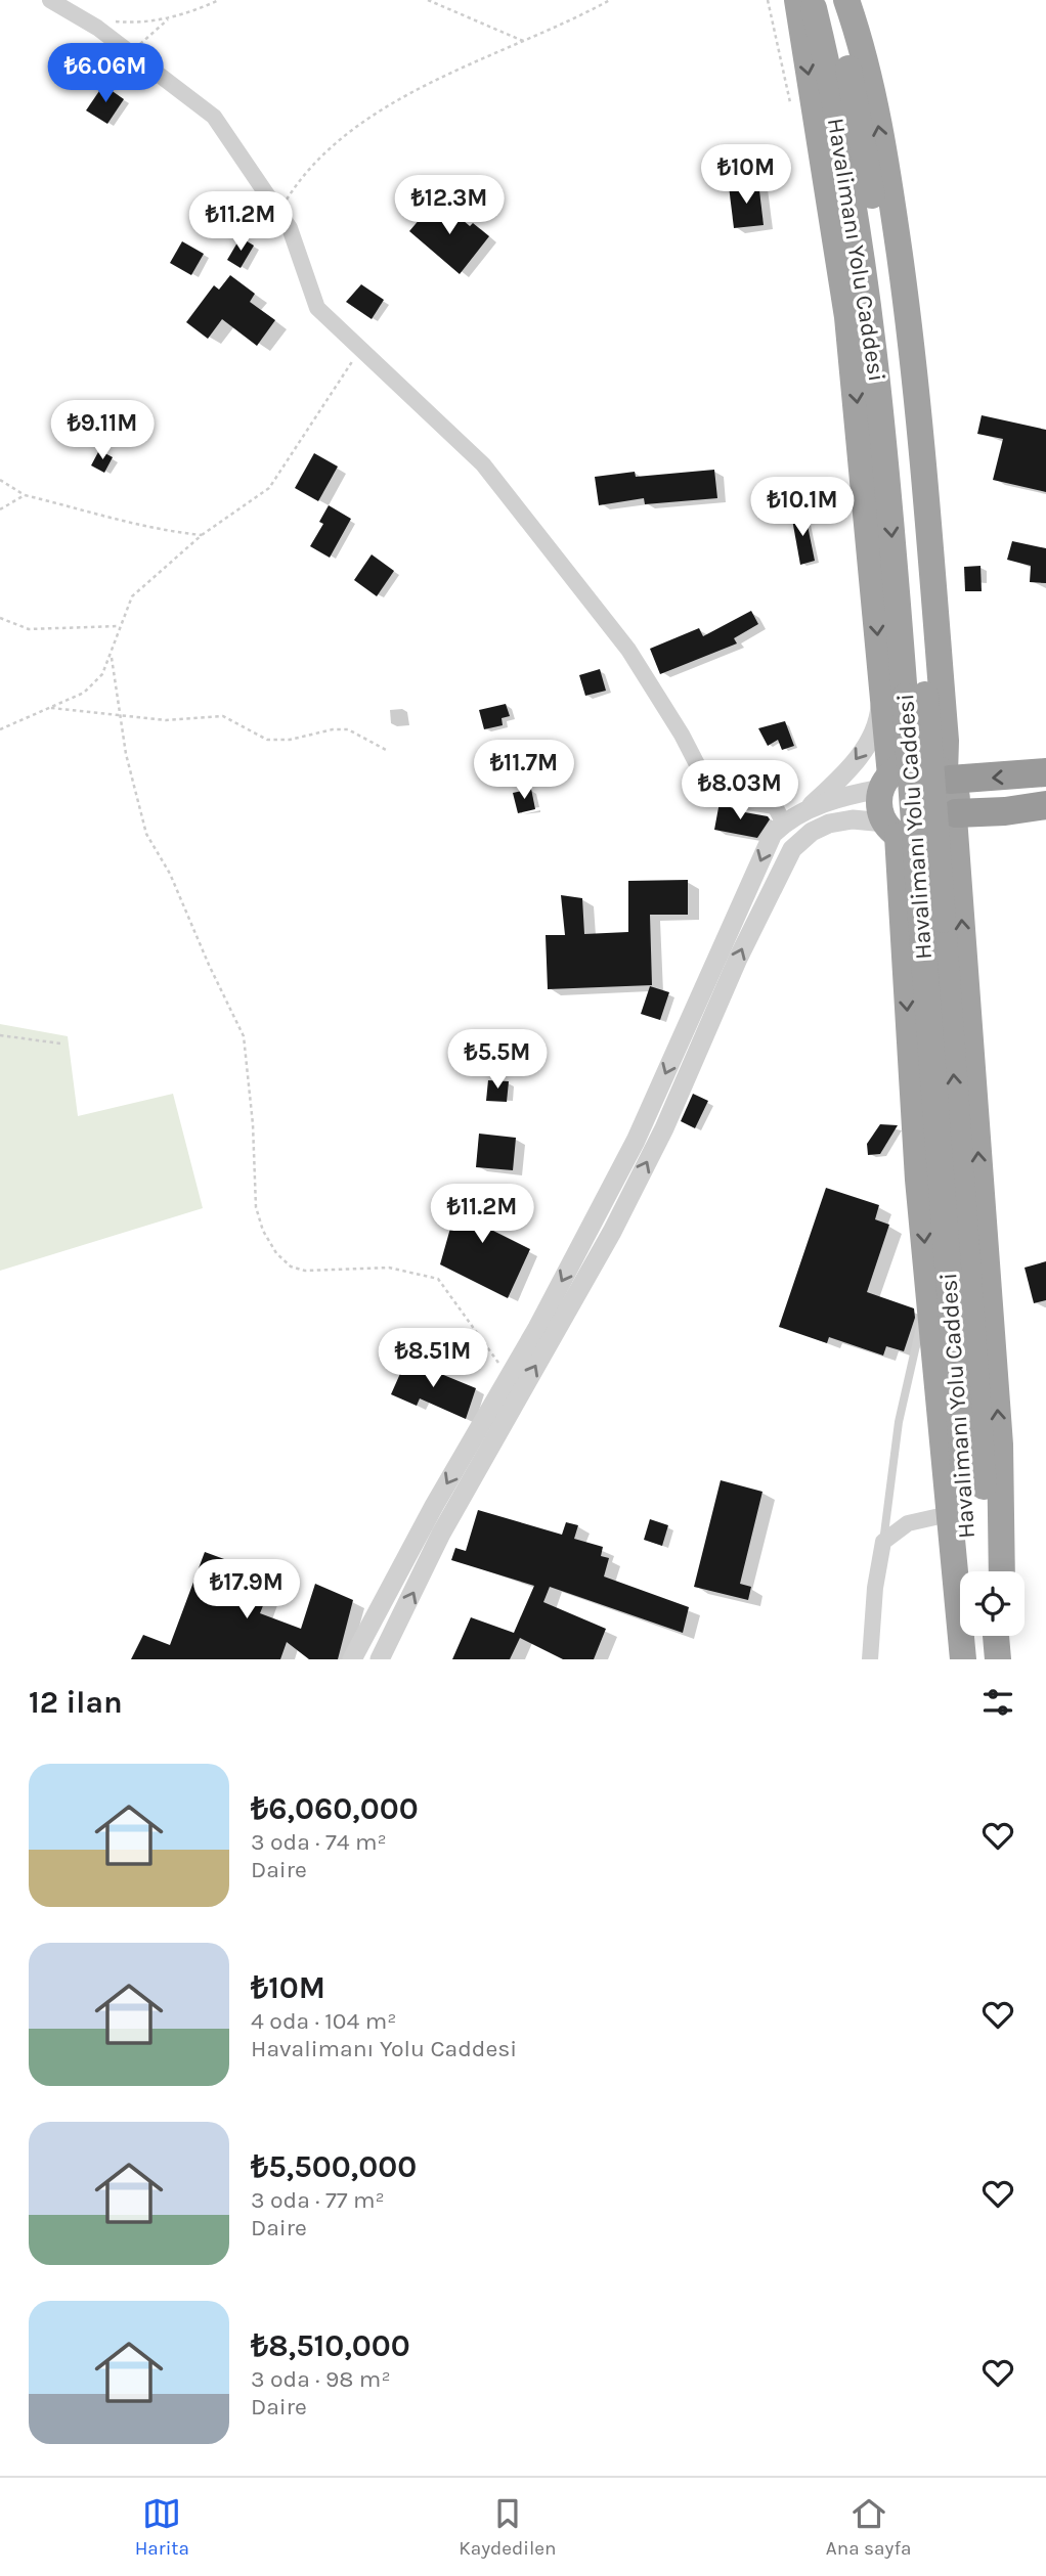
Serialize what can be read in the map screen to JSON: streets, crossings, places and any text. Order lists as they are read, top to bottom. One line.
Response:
{"streets":{"highway":["Havalimanı Yolu Caddesi"]},"page":{"price":["₺6.06M","₺10M","₺12.3M","₺11.2M","₺9.11M","₺10.1M","₺11.7M","₺8.03M","₺5.5M","₺11.2M","₺8.51M","₺17.9M"],"heading":"12 ilan","list":[{"name":"₺6,060,000","note":"3 oda · 74 m² · Daire"},{"name":"₺10M","note":"4 oda · 104 m² · Havalimanı Yolu Caddesi"},{"name":"₺5,500,000","note":"3 oda · 77 m² · Daire"},{"name":"₺8,510,000","note":"3 oda · 98 m² · Daire"}],"tabs":["Harita","Kaydedilen","Ana sayfa"]}}
